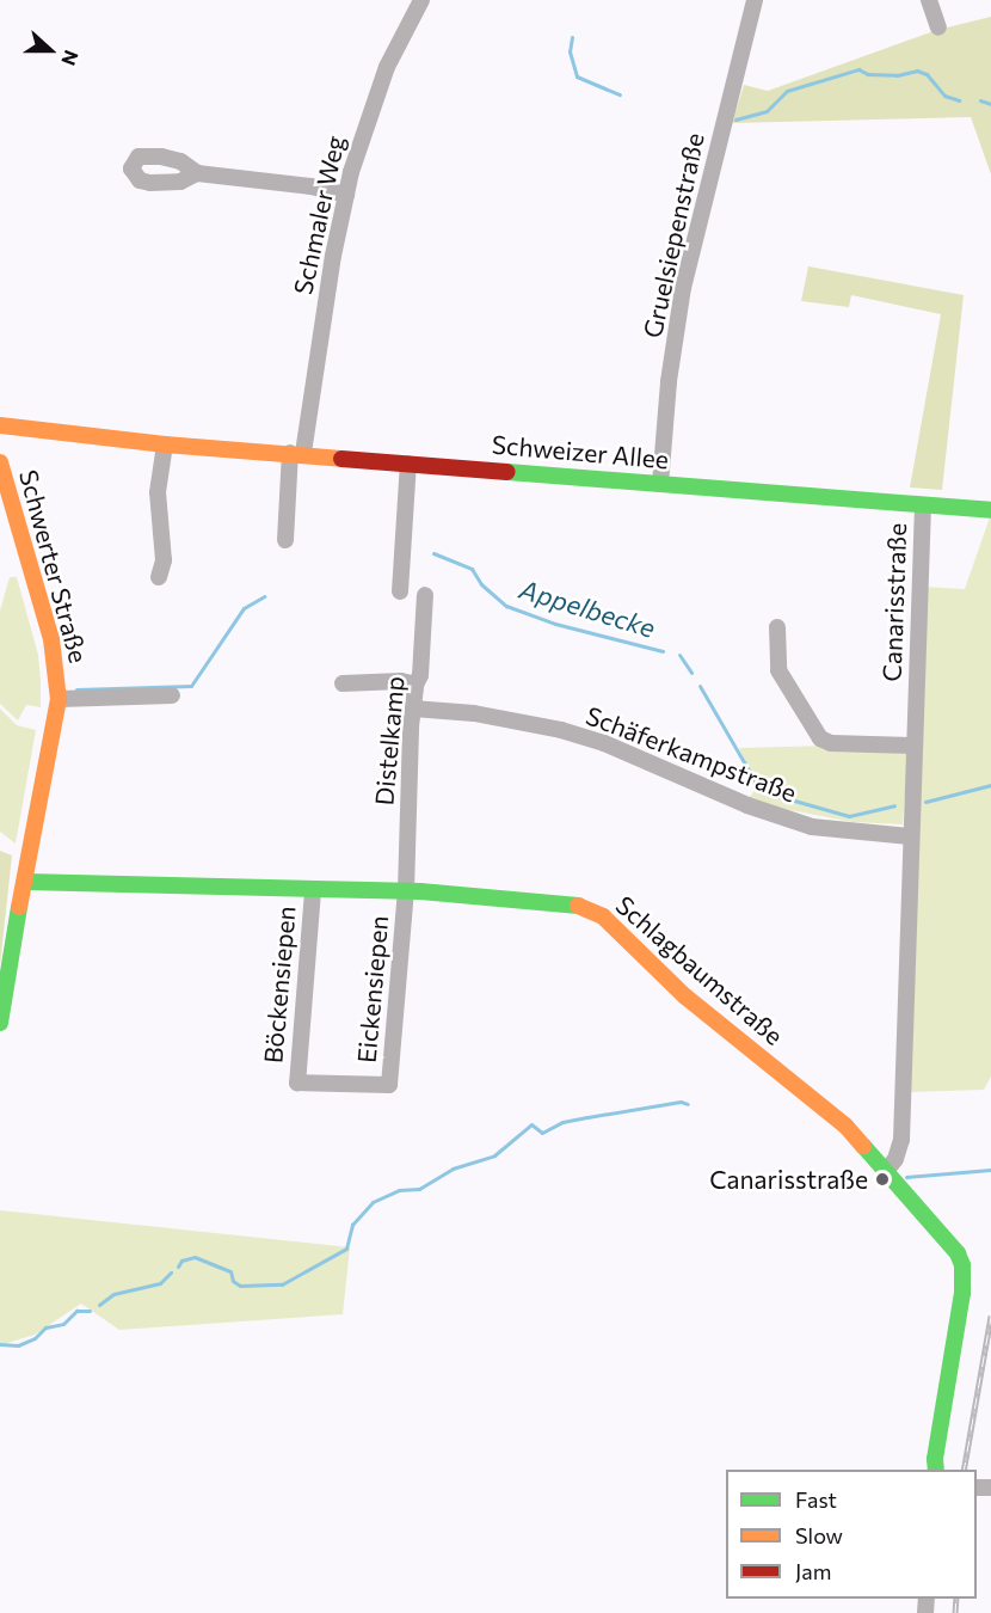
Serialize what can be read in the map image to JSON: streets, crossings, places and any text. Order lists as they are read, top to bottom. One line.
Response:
{"streets":{"street":["Schmaler Weg","Gruelsiepenstraße","Schweizer Allee","Schwerter Straße","Canarisstraße","Distelkamp","Schäferkampstraße","Schlagbaumstraße","Böckensiepen","Eickensiepen"]},"crossings":[["Schmaler Weg","Schweizer Allee"],["Gruelsiepenstraße","Schweizer Allee"],["Schweizer Allee","Canarisstraße"],["Schwerter Straße","Schlagbaumstraße"],["Canarisstraße","Schäferkampstraße"],["Canarisstraße","Schlagbaumstraße"],["Distelkamp","Schäferkampstraße"],["Distelkamp","Schlagbaumstraße"],["Distelkamp","Eickensiepen"],["Schlagbaumstraße","Böckensiepen"],["Schlagbaumstraße","Eickensiepen"],["Böckensiepen","Eickensiepen"]],"water":["Appelbecke"],"places":["Canarisstraße"],"legend":["Fast","Slow","Jam"],"north":"right"}
